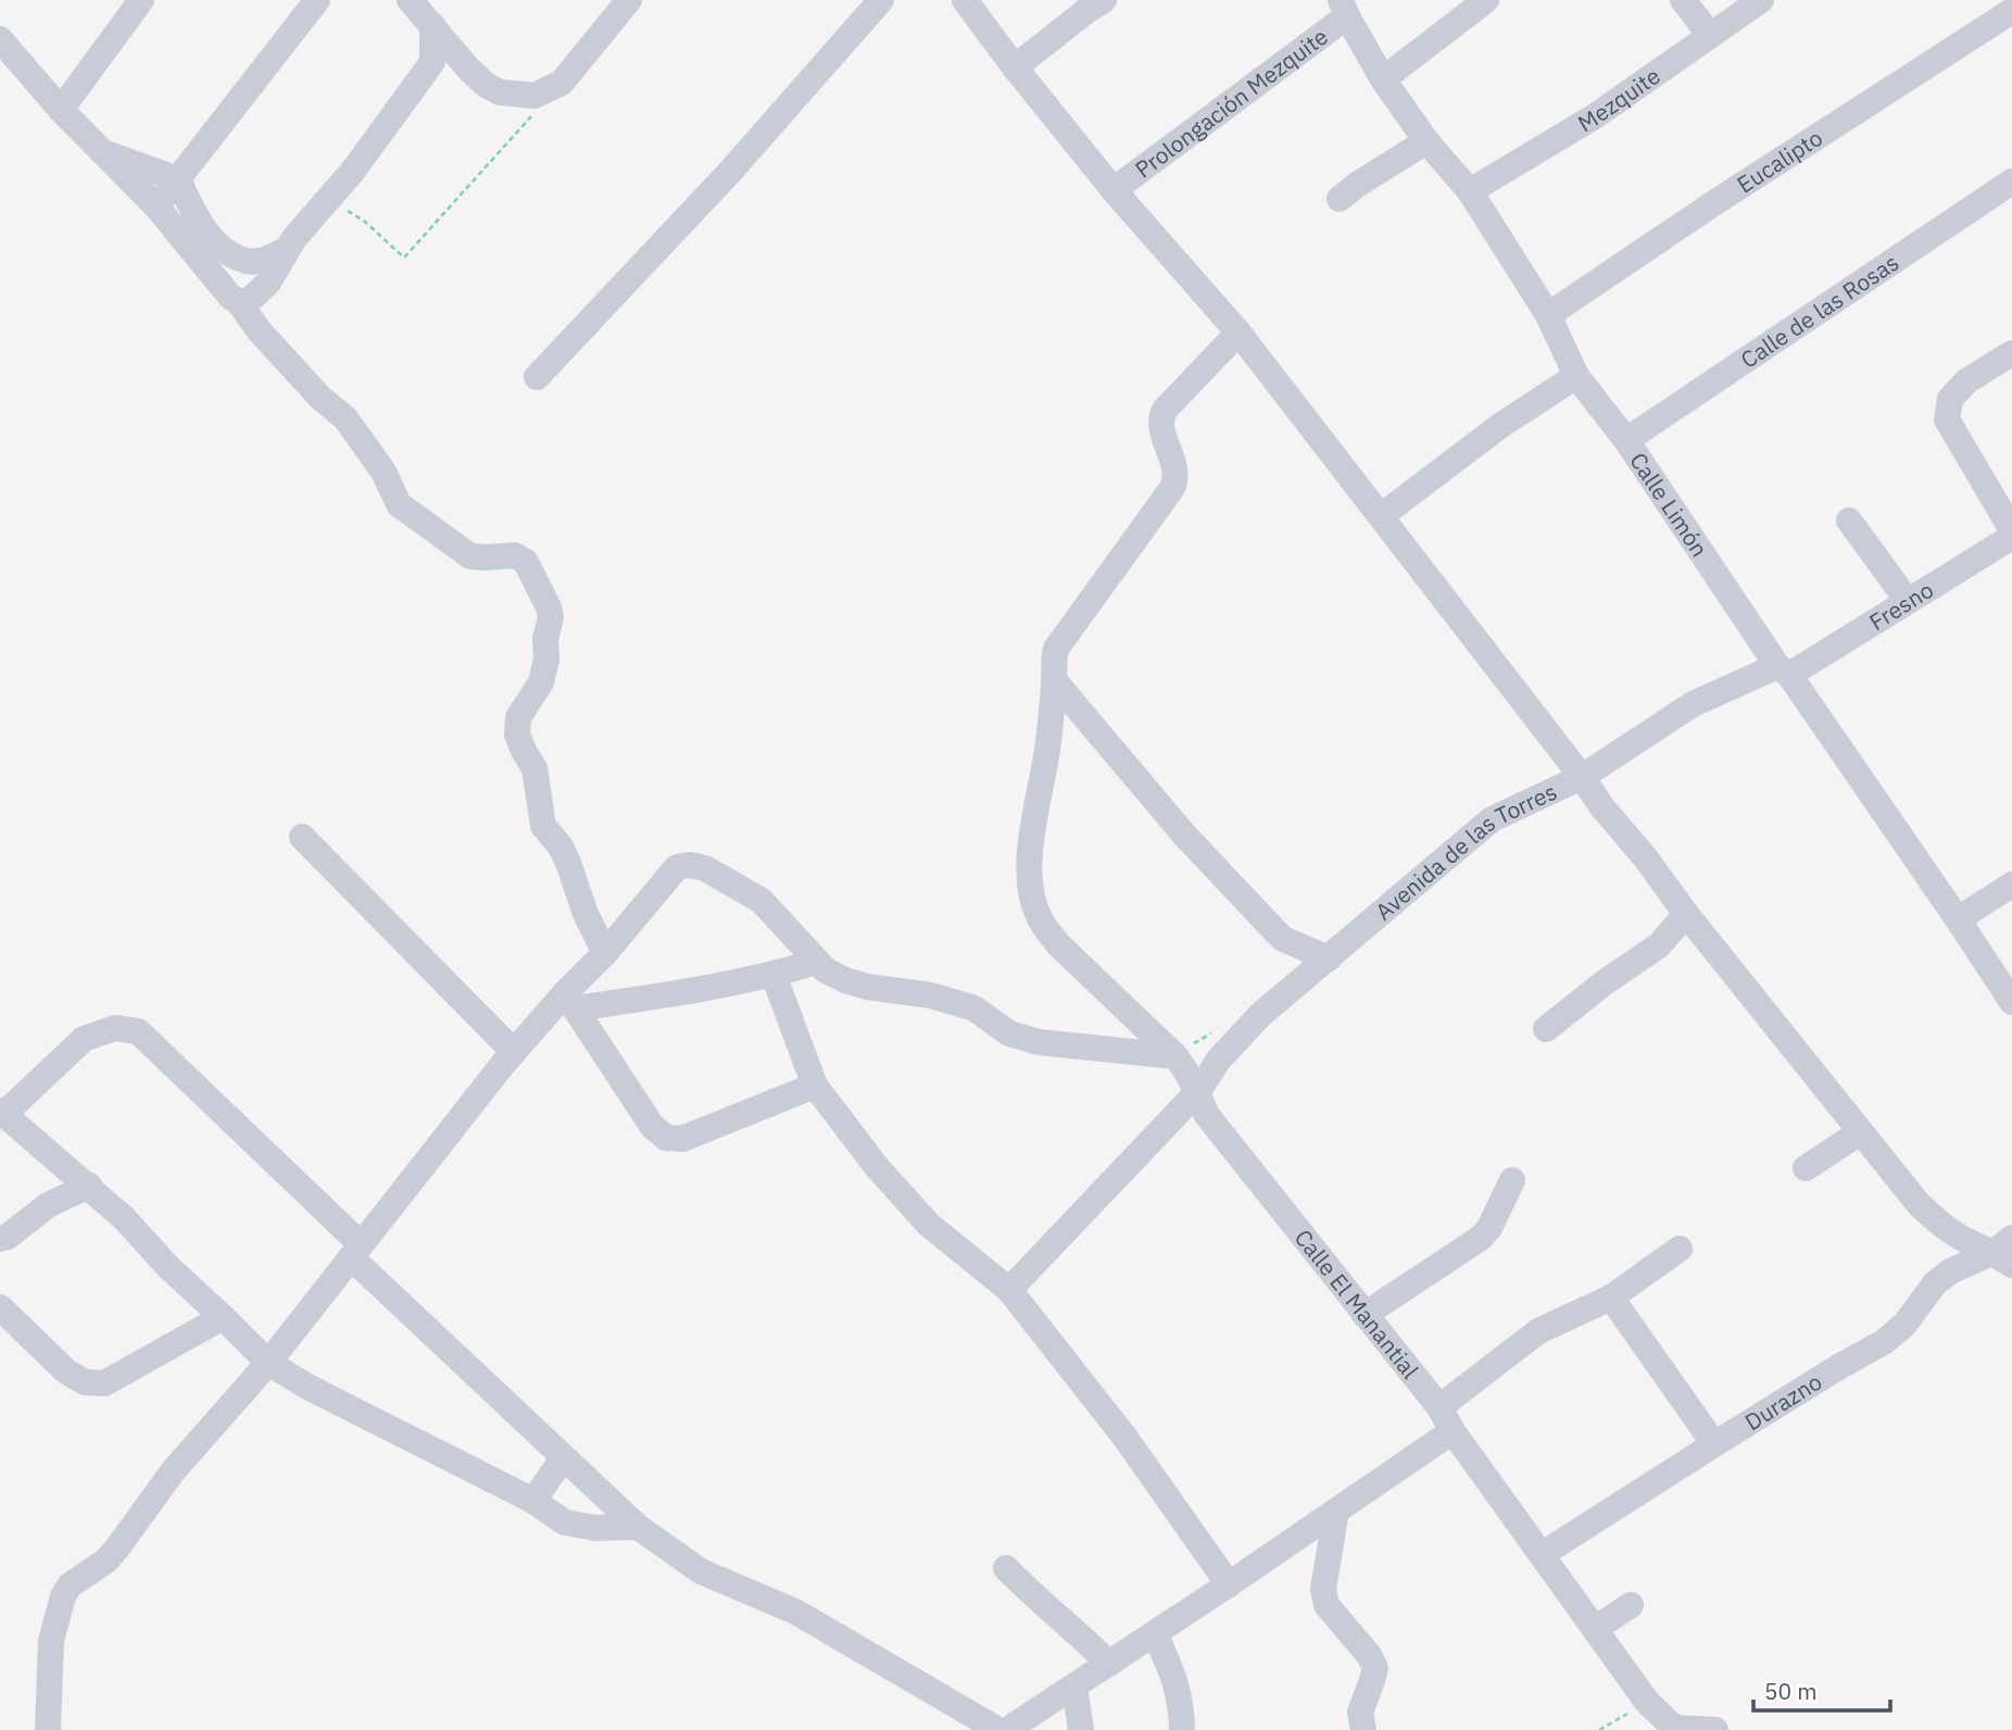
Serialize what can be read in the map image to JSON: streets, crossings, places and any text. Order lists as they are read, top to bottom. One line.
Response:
{"streets":{"street":["Mezquite","Prolongación Mezquite","Eucalipto","Calle de las Rosas","Calle Limón","Fresno","Avenida de las Torres","Calle El Manantial","Durazno"]},"crossings":[["Mezquite","Calle Limón"],["Prolongación Mezquite","Calle Limón"],["Eucalipto","Calle Limón"],["Calle de las Rosas","Calle Limón"],["Calle Limón","Fresno"],["Calle Limón","Avenida de las Torres"],["Fresno","Avenida de las Torres"],["Avenida de las Torres","Calle El Manantial"],["Calle El Manantial","Durazno"]],"scale_bar":"50 m"}
